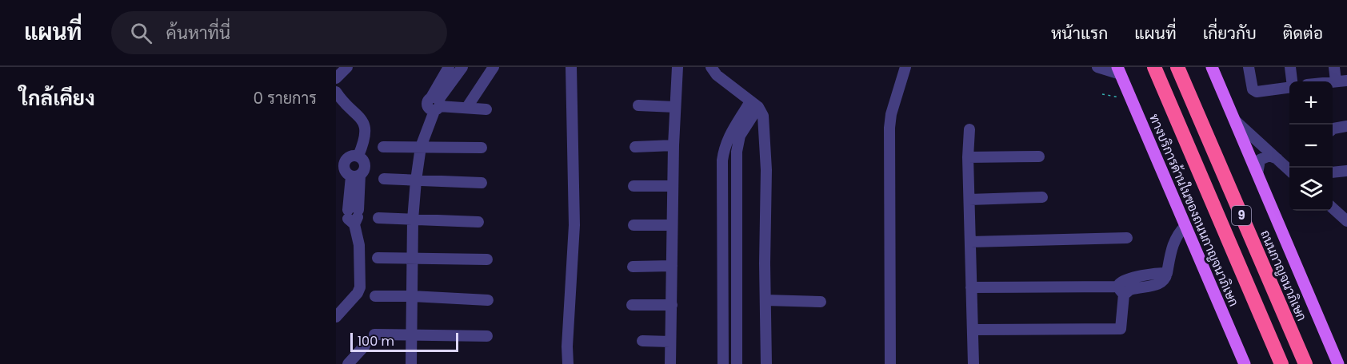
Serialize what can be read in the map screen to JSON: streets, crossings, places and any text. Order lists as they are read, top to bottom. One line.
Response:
{"streets":{"highway":["9","ถนนกาญจนาภิเษก"],"main road":["ทางบริการด้านในของถนนกาญจนาภิเษก"]},"scale_bar":"100 m","page":{"header":"แผนที่","search":"ค้นหาที่นี่","nav":["หน้าแรก","แผนที่","เกี่ยวกับ","ติดต่อ"],"heading":["ใกล้เคียง","0 รายการ"],"map_buttons":["+","−"],"scale":"100 m"}}
